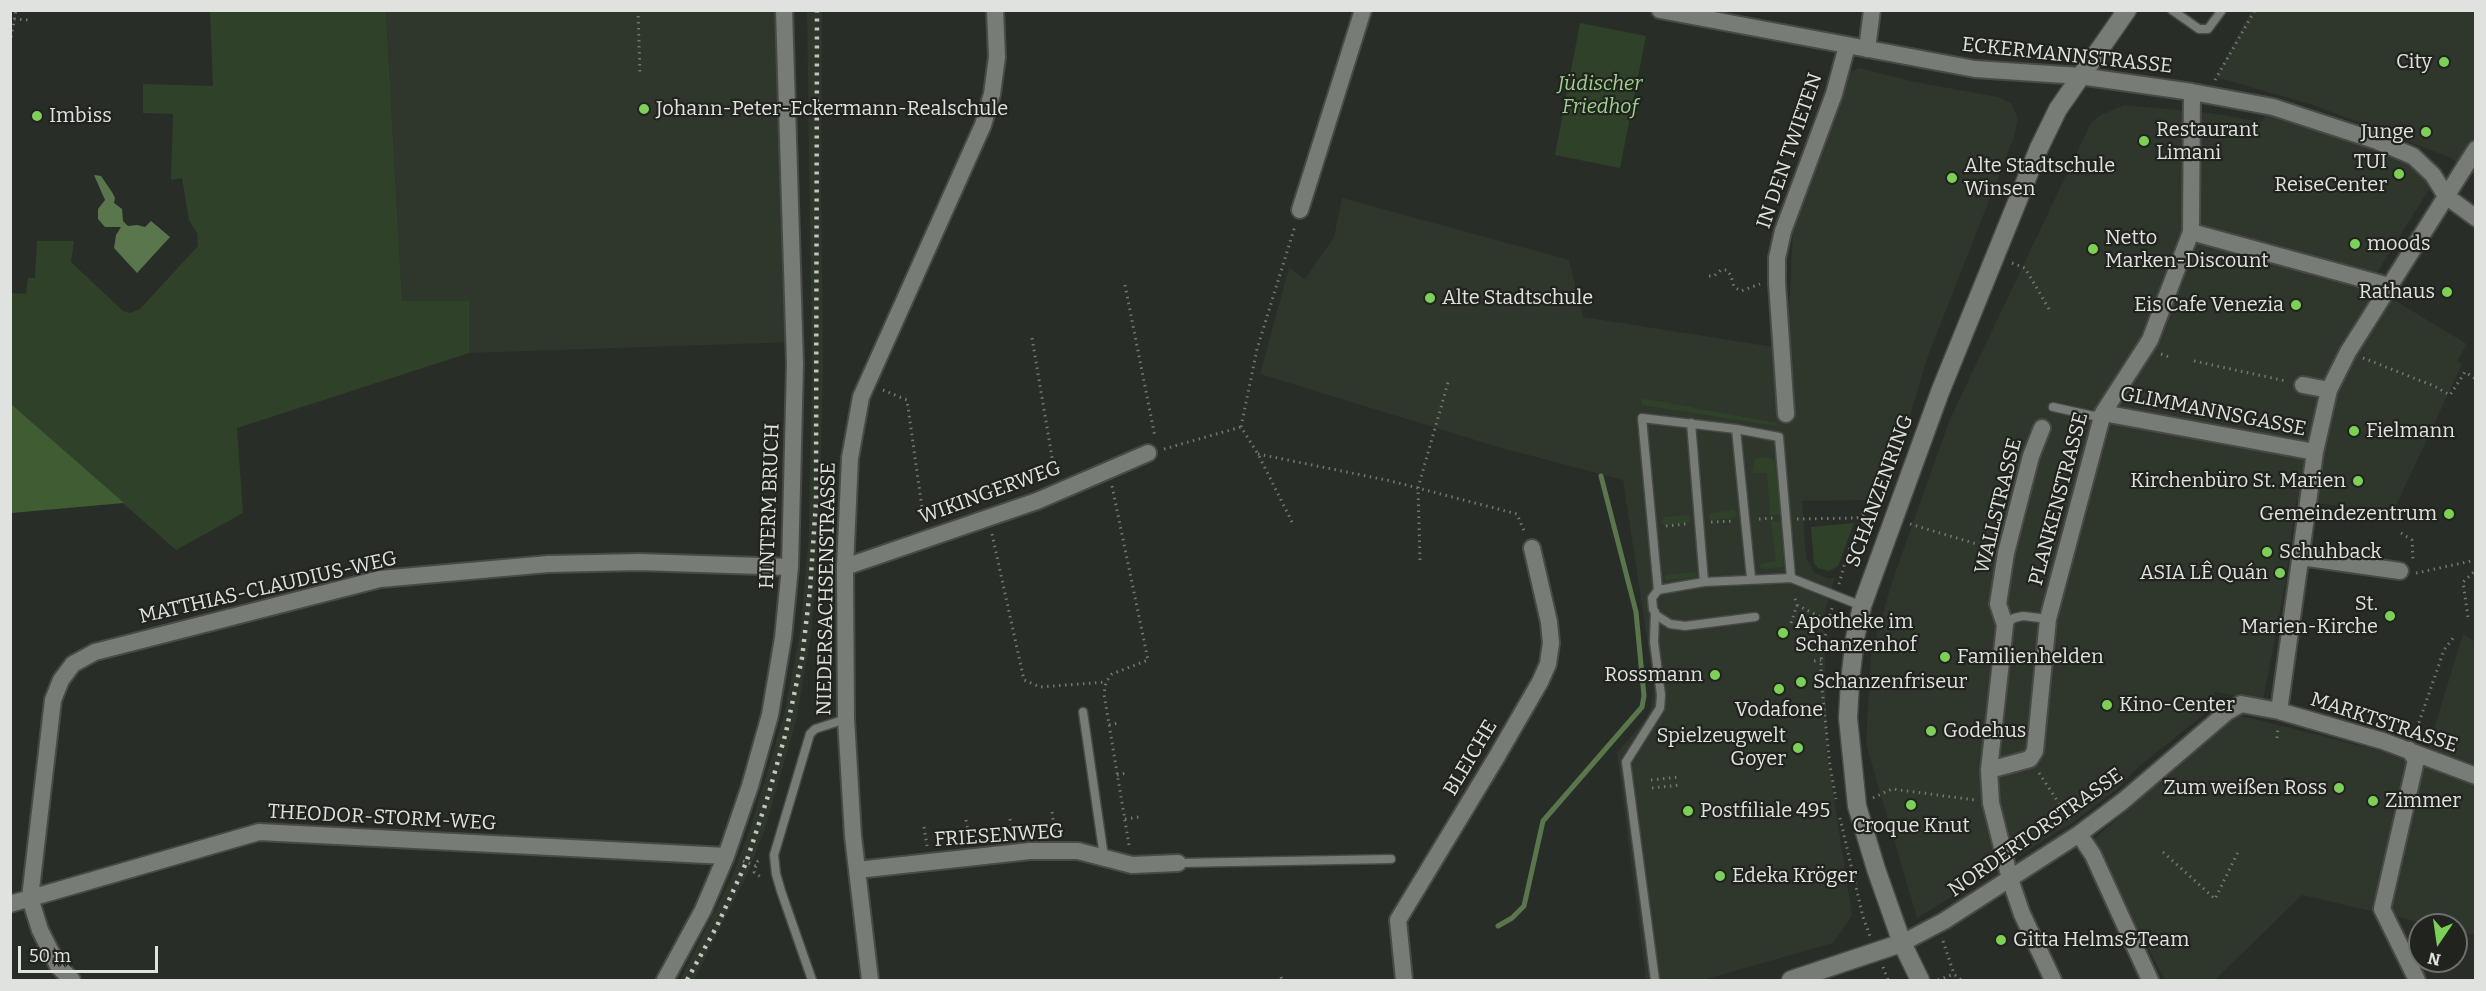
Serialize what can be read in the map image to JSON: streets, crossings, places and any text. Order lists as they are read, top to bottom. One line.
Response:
{"streets":{"main road":["SCHANZENRING"],"street":["ECKERMANNSTRASSE","IN DEN TWIETEN","GLIMMANNSGASSE","WIKINGERWEG","PLANKENSTRASSE","HINTERM BRUCH","WALLSTRASSE","MATTHIAS-CLAUDIUS-WEG","NIEDERSACHSENSTRASSE","MARKTSTRASSE","BLEICHE","THEODOR-STORM-WEG","NORDERTORSTRASSE","FRIESENWEG"]},"crossings":[["ECKERMANNSTRASSE","IN DEN TWIETEN"],["ECKERMANNSTRASSE","SCHANZENRING"],["ECKERMANNSTRASSE","PLANKENSTRASSE"],["GLIMMANNSGASSE","PLANKENSTRASSE"],["SCHANZENRING","NORDERTORSTRASSE"],["WIKINGERWEG","NIEDERSACHSENSTRASSE"],["HINTERM BRUCH","MATTHIAS-CLAUDIUS-WEG"],["HINTERM BRUCH","THEODOR-STORM-WEG"],["WALLSTRASSE","NORDERTORSTRASSE"],["MATTHIAS-CLAUDIUS-WEG","THEODOR-STORM-WEG"],["NIEDERSACHSENSTRASSE","FRIESENWEG"],["MARKTSTRASSE","NORDERTORSTRASSE"]],"parks":["Jüdischer Friedhof"],"places":["City","Johann-Peter-Eckermann-Realschule","Imbiss","Junge","Restaurant Limani","TUI ReiseCenter","Alte Stadtschule Winsen","moods","Netto Marken-Discount","Rathaus","Alte Stadtschule","Eis Cafe Venezia","Fielmann","Kirchenbüro St. Marien","Gemeindezentrum","Schuhback","ASIA LÊ Quán","St. Marien-Kirche","Apotheke im Schanzenhof","Familienhelden","Rossmann","Schanzenfriseur","Vodafone","Kino-Center","Godehus","Spielzeugwelt Goyer","Zum weißen Ross","Zimmer","Croque Knut","Postfiliale 495","Edeka Kröger","Gitta Helms&Team"],"scale_bar":"50 m","north":"bottom"}
